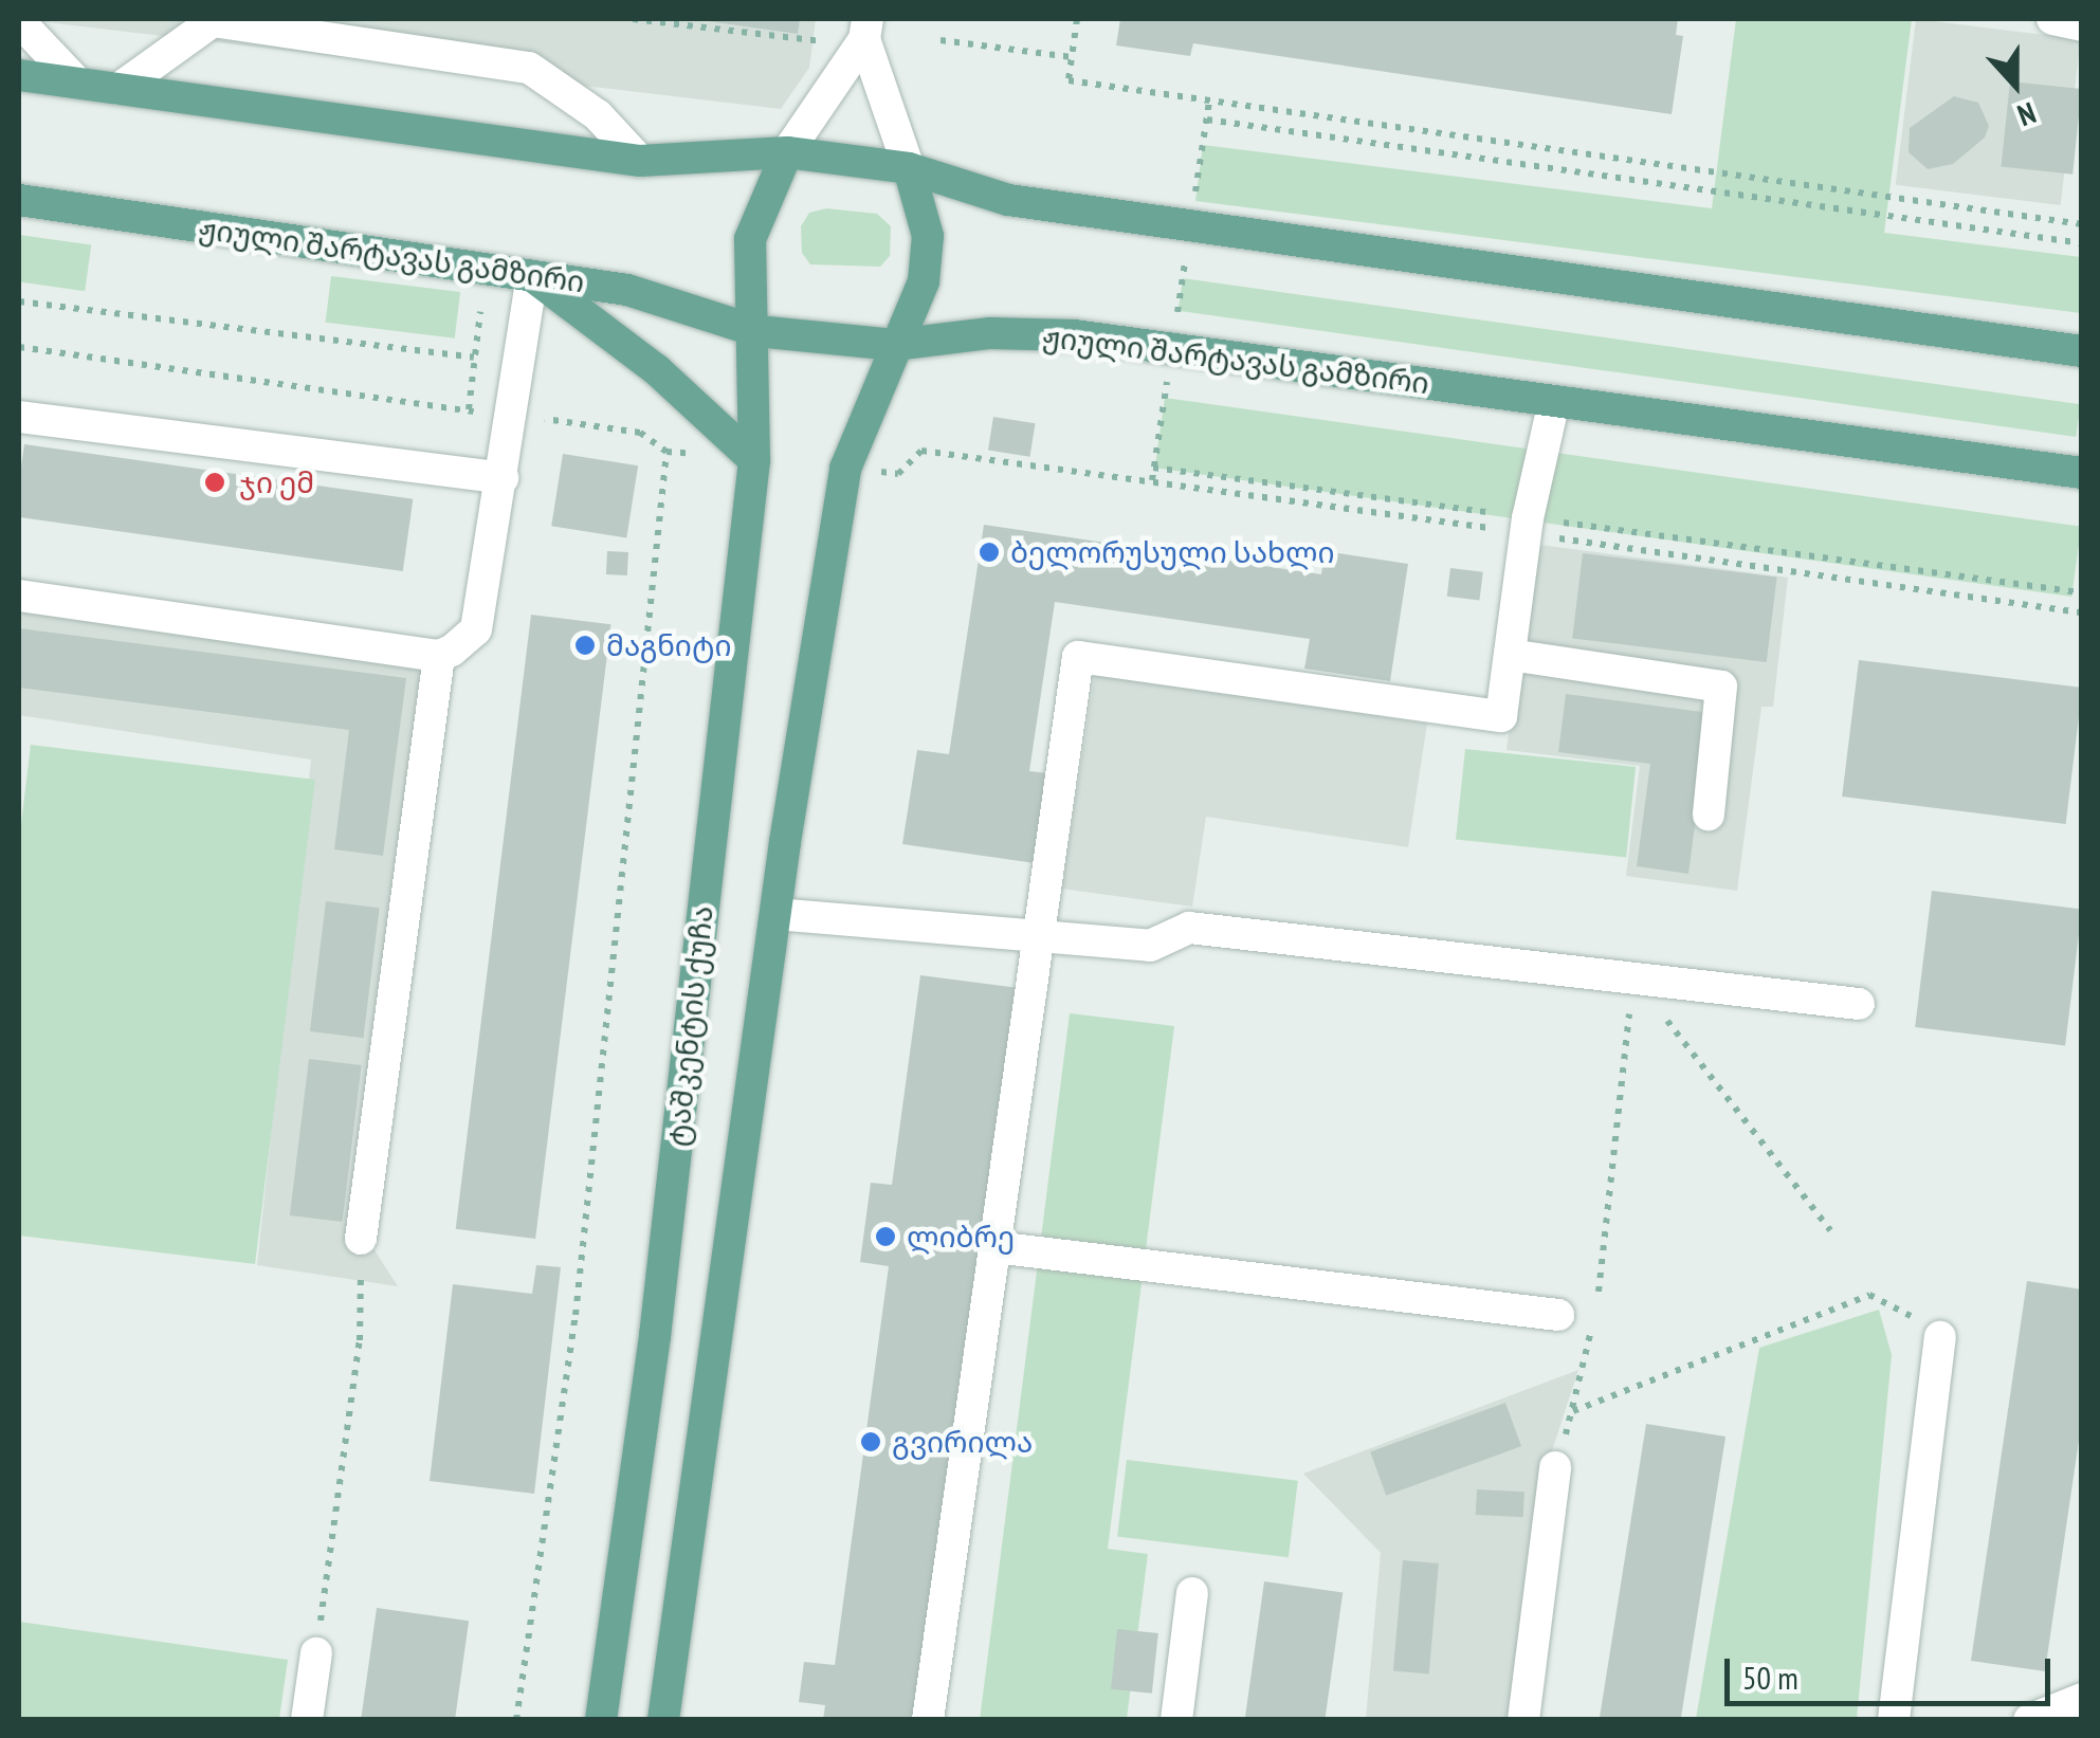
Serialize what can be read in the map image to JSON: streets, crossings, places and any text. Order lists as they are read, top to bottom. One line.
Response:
{"streets":{"main road":["ჟიული შარტავას გამზირი","ტაშკენტის ქუჩა"]},"crossings":[["ჟიული შარტავას გამზირი","ტაშკენტის ქუჩა"]],"places":["ჯი ემ","ბელორუსული სახლი","მაგნიტი","ლიბრე","გვირილა"],"scale_bar":"50 m","north":"bottom"}
